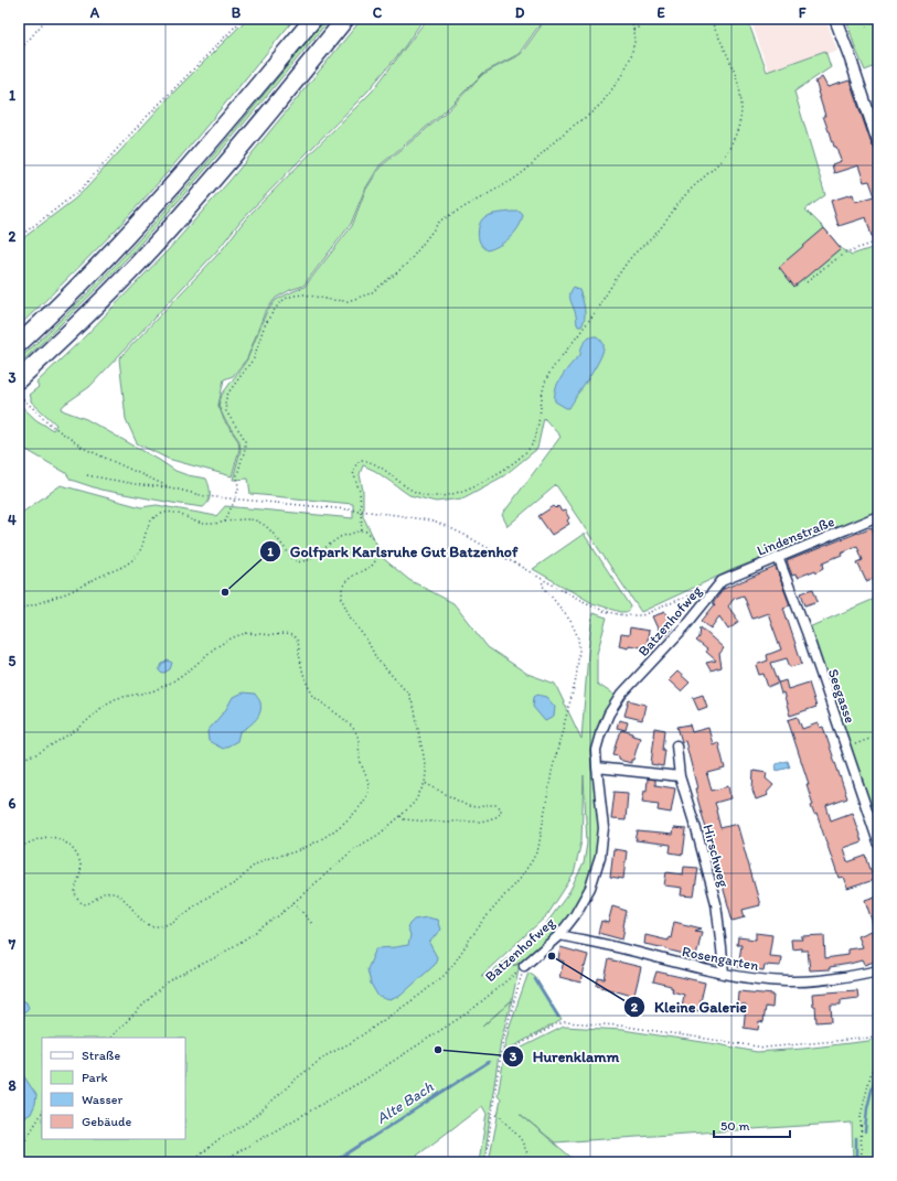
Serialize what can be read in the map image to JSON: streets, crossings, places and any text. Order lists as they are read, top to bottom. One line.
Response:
{"streets":{"street":["Lindenstraße","Batzenhofweg","Seegasse","Hirschweg","Rosengarten"]},"crossings":[["Lindenstraße","Batzenhofweg"],["Lindenstraße","Seegasse"],["Batzenhofweg","Rosengarten"],["Hirschweg","Rosengarten"]],"water":["Alte Bach"],"places":["Golfpark Karlsruhe Gut Batzenhof","Kleine Galerie","Hurenklamm"],"legend":["Straße","Park","Wasser","Gebäude"],"scale_bar":"50 m","grid":{"columns":["A","B","C","D","E","F"],"rows":["1","2","3","4","5","6","7","8"]}}
